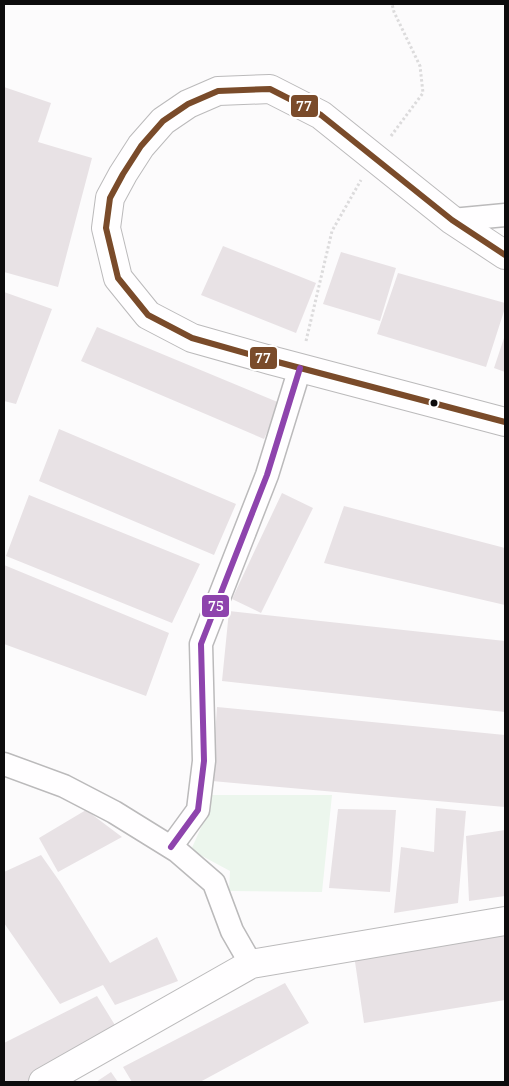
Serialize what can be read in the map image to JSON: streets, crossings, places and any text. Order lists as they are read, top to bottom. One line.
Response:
{"lines":["transit line 77","transit line 75"]}
